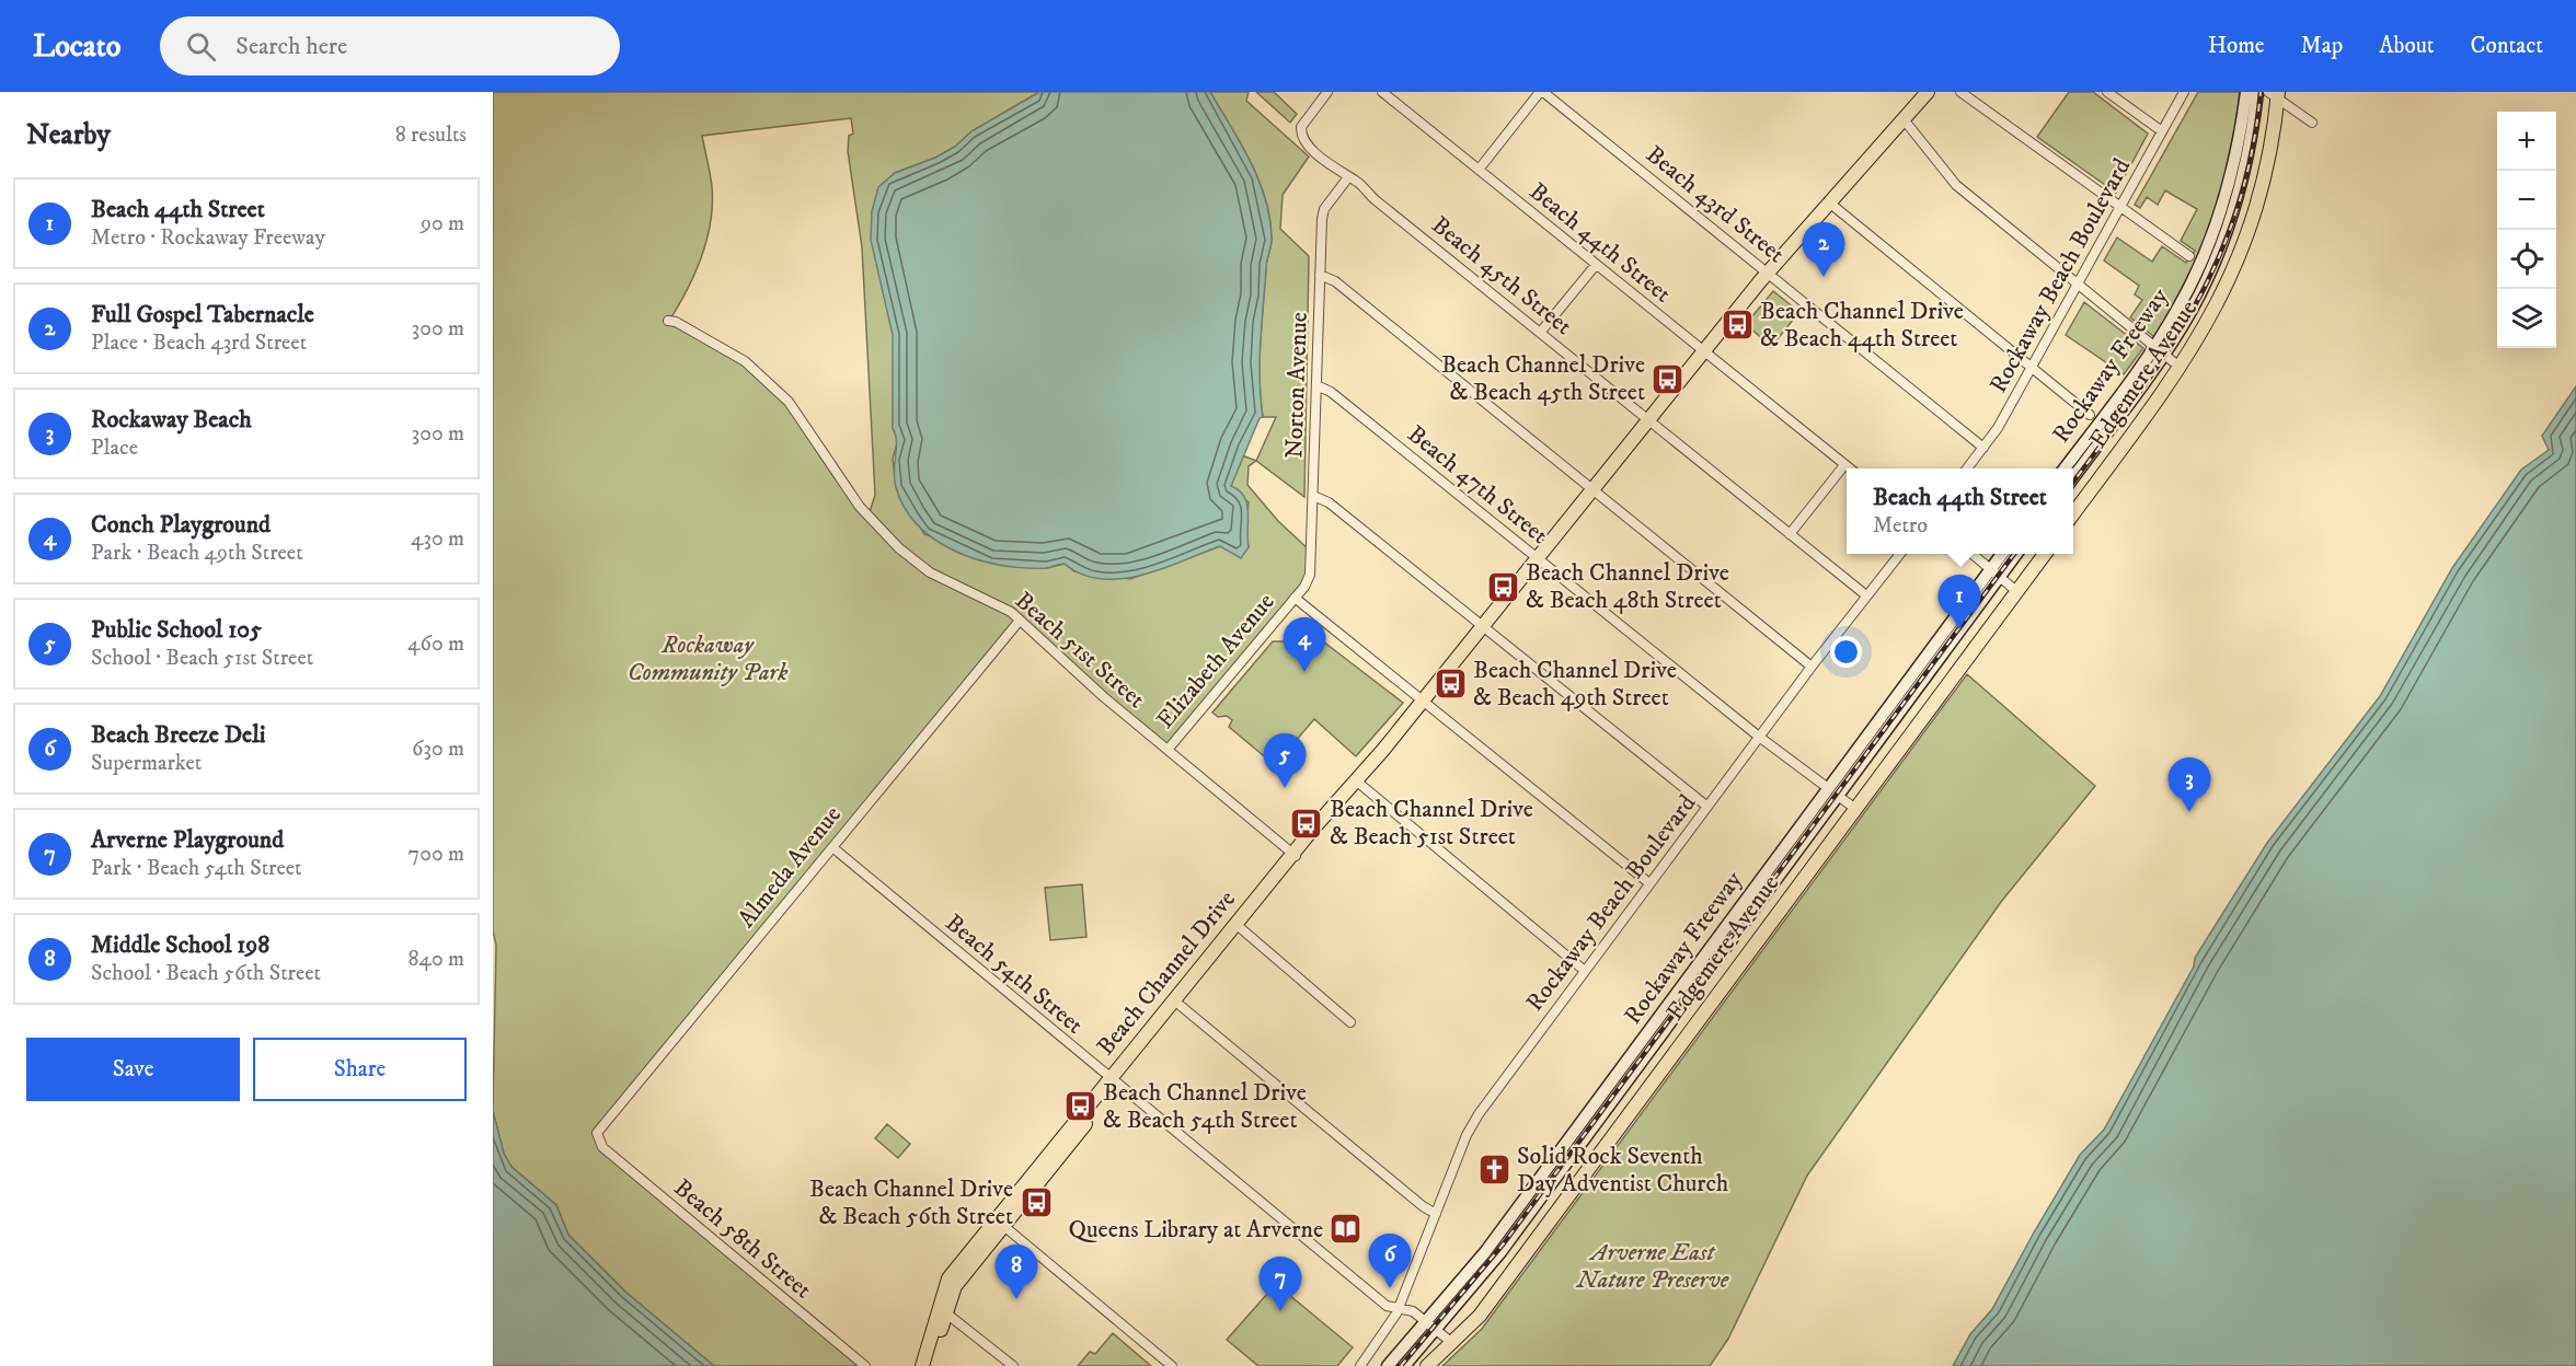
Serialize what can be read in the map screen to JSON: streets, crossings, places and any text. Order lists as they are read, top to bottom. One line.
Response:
{"streets":{"main road":["Edgemere Avenue","Beach Channel Drive"],"street":["Beach 43rd Street","Beach 44th Street","Beach 45th Street","Rockaway Beach Boulevard","Rockaway Freeway","Norton Avenue","Beach 47th Street","Beach 51st Street","Elizabeth Avenue","Almeda Avenue","Beach 54th Street","Beach 58th Street"]},"crossings":[["Beach 43rd Street","Rockaway Beach Boulevard"],["Beach 43rd Street","Beach Channel Drive"],["Beach 44th Street","Beach Channel Drive"],["Beach 45th Street","Rockaway Beach Boulevard"],["Beach 45th Street","Norton Avenue"],["Beach 45th Street","Beach Channel Drive"],["Rockaway Beach Boulevard","Beach 47th Street"],["Rockaway Beach Boulevard","Beach 54th Street"],["Rockaway Freeway","Beach 47th Street"],["Rockaway Freeway","Beach 54th Street"],["Edgemere Avenue","Beach 47th Street"],["Edgemere Avenue","Beach 54th Street"],["Norton Avenue","Beach 47th Street"],["Norton Avenue","Elizabeth Avenue"],["Beach 47th Street","Beach Channel Drive"],["Beach 51st Street","Elizabeth Avenue"],["Beach 51st Street","Almeda Avenue"],["Beach 51st Street","Beach Channel Drive"],["Almeda Avenue","Beach 54th Street"],["Almeda Avenue","Beach 58th Street"],["Beach Channel Drive","Beach 54th Street"]],"parks":["Rockaway Community Park","Arverne East Nature Preserve"],"places":{"bus stop":["Beach Channel Drive & Beach 44th Street","Beach Channel Drive & Beach 45th Street","Beach Channel Drive & Beach 48th Street","Beach Channel Drive & Beach 49th Street","Beach Channel Drive & Beach 51st Street","Beach Channel Drive & Beach 54th Street","Beach Channel Drive & Beach 56th Street"],"church":["Solid Rock Seventh Day Adventist Church"],"library":["Queens Library at Arverne"]},"page":{"header":"Locato","search":"Search here","nav":["Home","Map","About","Contact"],"heading":["Nearby","8 results"],"map_buttons":["+","−"],"list":[{"mark":"1","name":"Beach 44th Street","note":"Metro · Rockaway Freeway","value":"90 m"},{"mark":"2","name":"Full Gospel Tabernacle","note":"Place · Beach 43rd Street","value":"300 m"},{"mark":"3","name":"Rockaway Beach","note":"Place","value":"300 m"},{"mark":"4","name":"Conch Playground","note":"Park · Beach 49th Street","value":"430 m"},{"mark":"5","name":"Public School 105","note":"School · Beach 51st Street","value":"460 m"},{"mark":"6","name":"Beach Breeze Deli","note":"Supermarket","value":"630 m"},{"mark":"7","name":"Arverne Playground","note":"Park · Beach 54th Street","value":"700 m"},{"mark":"8","name":"Middle School 198","note":"School · Beach 56th Street","value":"840 m"}],"pins":["2","1","4","5","3","6","8","7"],"popup":["Beach 44th Street","Metro"],"buttons":["Save","Share"]}}
